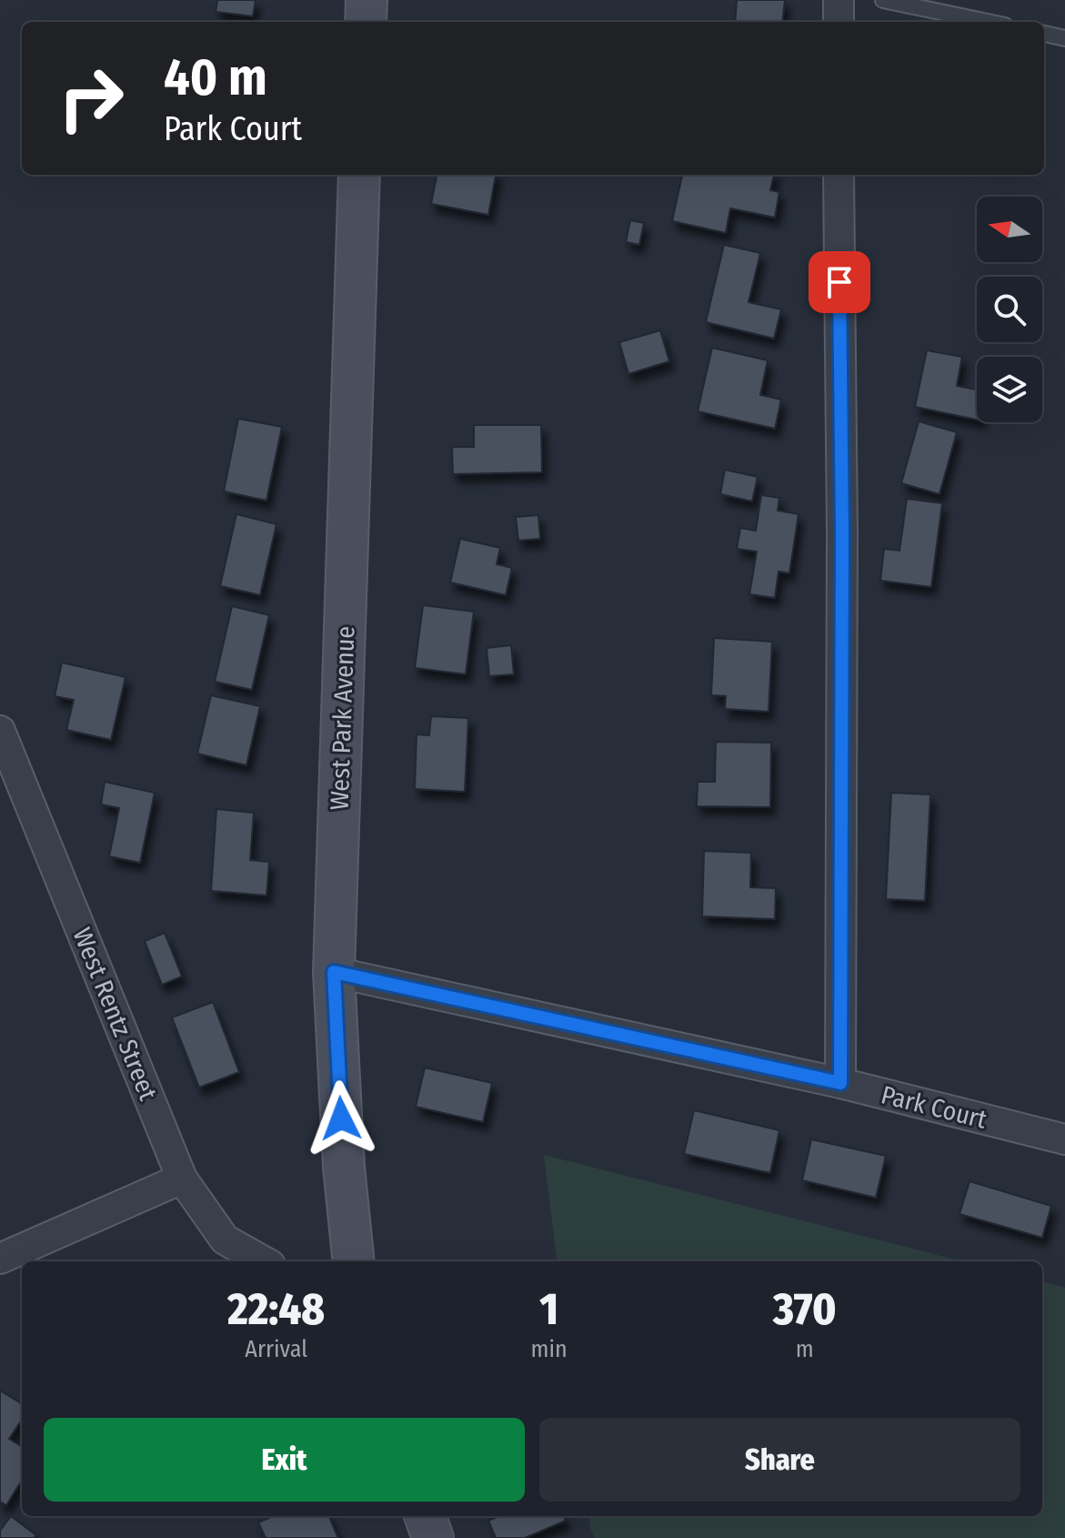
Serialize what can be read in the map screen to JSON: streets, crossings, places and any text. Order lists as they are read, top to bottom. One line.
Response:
{"streets":{"street":["West Park Avenue","West Rentz Street","Park Court"]},"crossings":[["West Park Avenue","Park Court"]],"north":"left","page":{"turn":["40 m","Park Court"],"eta":["22:48","Arrival","1","min","370","m"],"buttons":["Exit","Share"]}}
